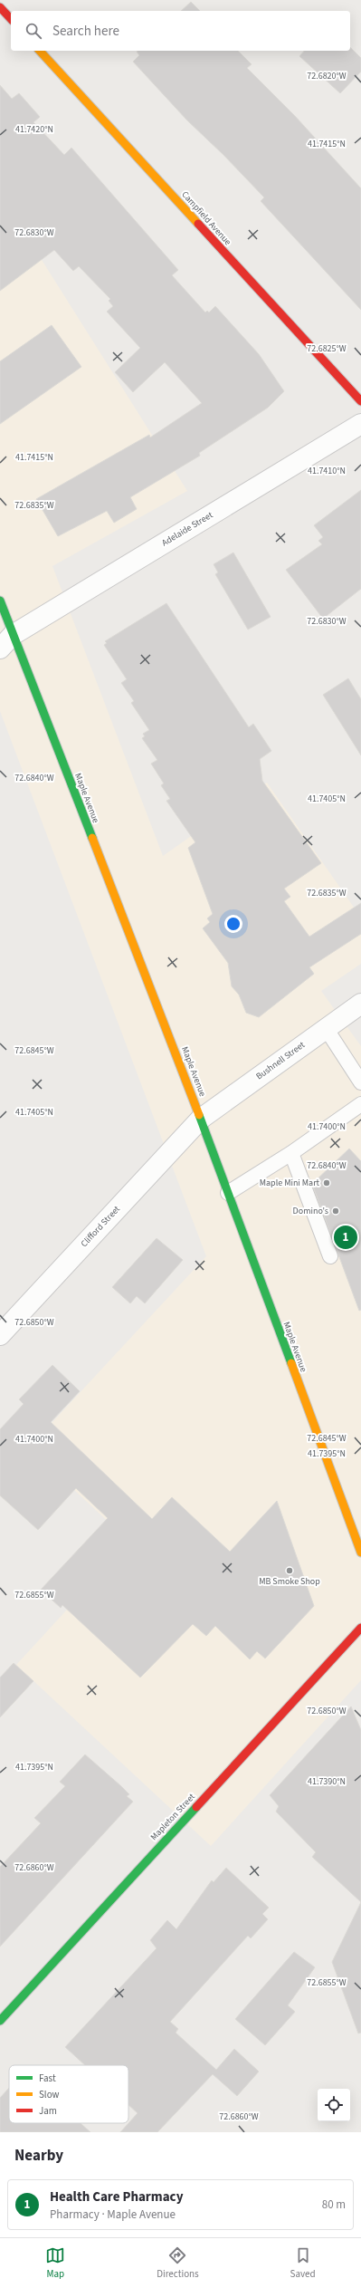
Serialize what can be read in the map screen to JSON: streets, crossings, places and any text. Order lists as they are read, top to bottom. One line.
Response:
{"streets":{"street":["Campfield Avenue","Adelaide Street","Maple Avenue","Bushnell Street","Clifford Street","Mapleton Street"]},"crossings":[["Adelaide Street","Maple Avenue"],["Maple Avenue","Bushnell Street"],["Maple Avenue","Clifford Street"],["Bushnell Street","Clifford Street"]],"places":["Maple Mini Mart","Domino's","MB Smoke Shop"],"legend":["Fast","Slow","Jam"],"page":{"search":"Search here","pins":"1","heading":"Nearby","list":[{"mark":"1","name":"Health Care Pharmacy","note":"Pharmacy · Maple Avenue","value":"80 m"}],"nav":["Map","Directions","Saved"]},"coordinates":["72.6820°W","41.7420°N","41.7415°N","72.6830°W","72.6825°W","41.7410°N","72.6835°W","72.6840°W","41.7405°N","72.6845°W","41.7400°N","72.6850°W","41.7395°N","72.6855°W","41.7390°N","72.6860°W"]}
